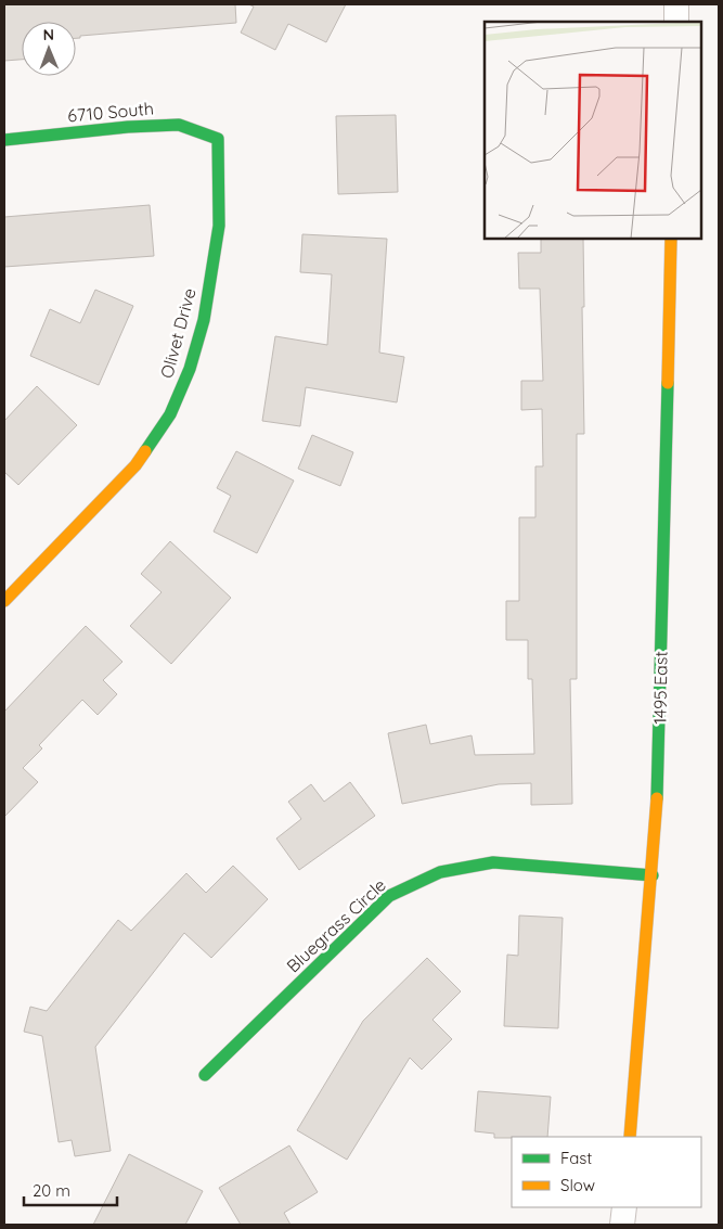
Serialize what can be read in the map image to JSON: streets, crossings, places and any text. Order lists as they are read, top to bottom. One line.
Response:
{"streets":{"street":["6710 South","Olivet Drive","1495 East","Bluegrass Circle"]},"crossings":[["6710 South","Olivet Drive"],["1495 East","Bluegrass Circle"]],"legend":["Fast","Slow"],"scale_bar":"20 m","north":"top"}
